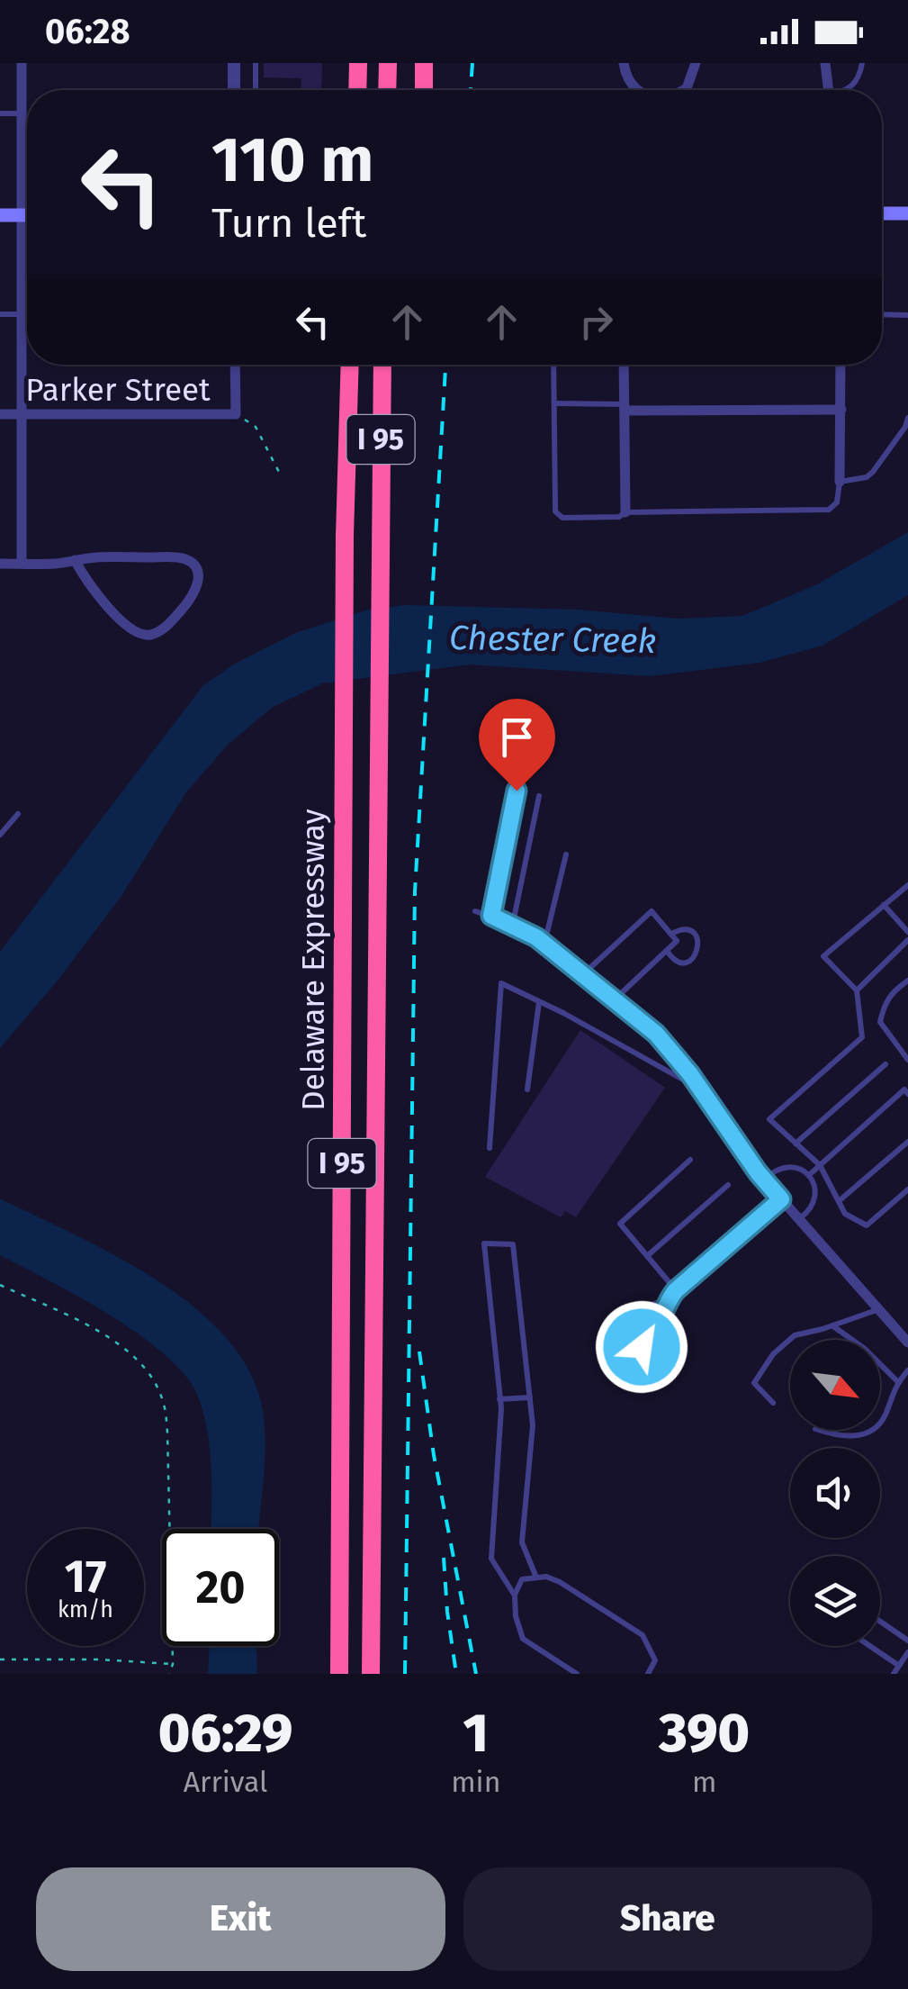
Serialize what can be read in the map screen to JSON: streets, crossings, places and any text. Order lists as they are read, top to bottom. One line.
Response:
{"streets":{"highway":["I 95","Delaware Expressway"],"street":["Parker Street"]},"water":["Chester Creek"],"north":"bottom right","page":{"status":"06:28","turn":["110 m","Turn left"],"speed":"17 km/h","limit":"20","eta":["06:29","Arrival","1","min","390","m"],"buttons":["Exit","Share"]}}
